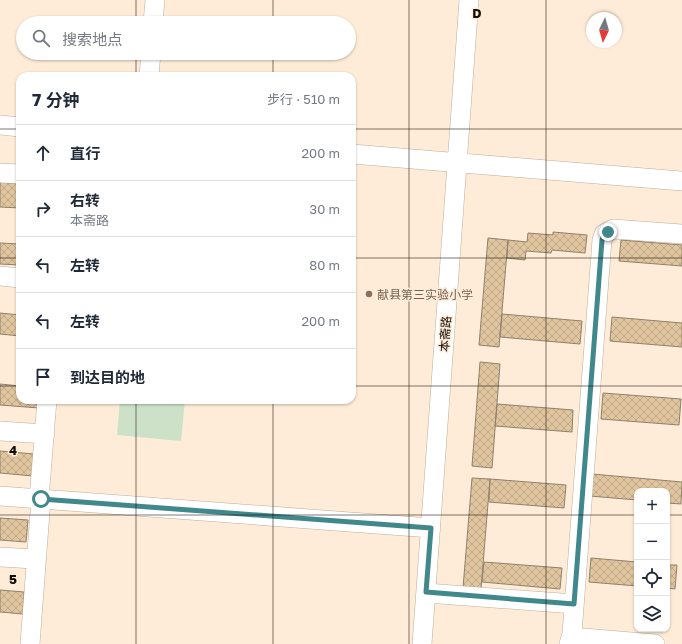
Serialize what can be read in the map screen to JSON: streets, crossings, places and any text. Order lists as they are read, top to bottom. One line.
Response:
{"streets":{"street":["本斋路"]},"places":["献县第三实验小学"],"north":"bottom","page":{"search":"搜索地点","heading":["7 分钟","步行 · 510 m"],"list":[["直行","200 m"],["右转","本斋路","30 m"],["左转","80 m"],["左转","200 m"],"到达目的地"],"map_buttons":["+","−"]},"grid":{"columns":["D"],"rows":["4","5"]}}
